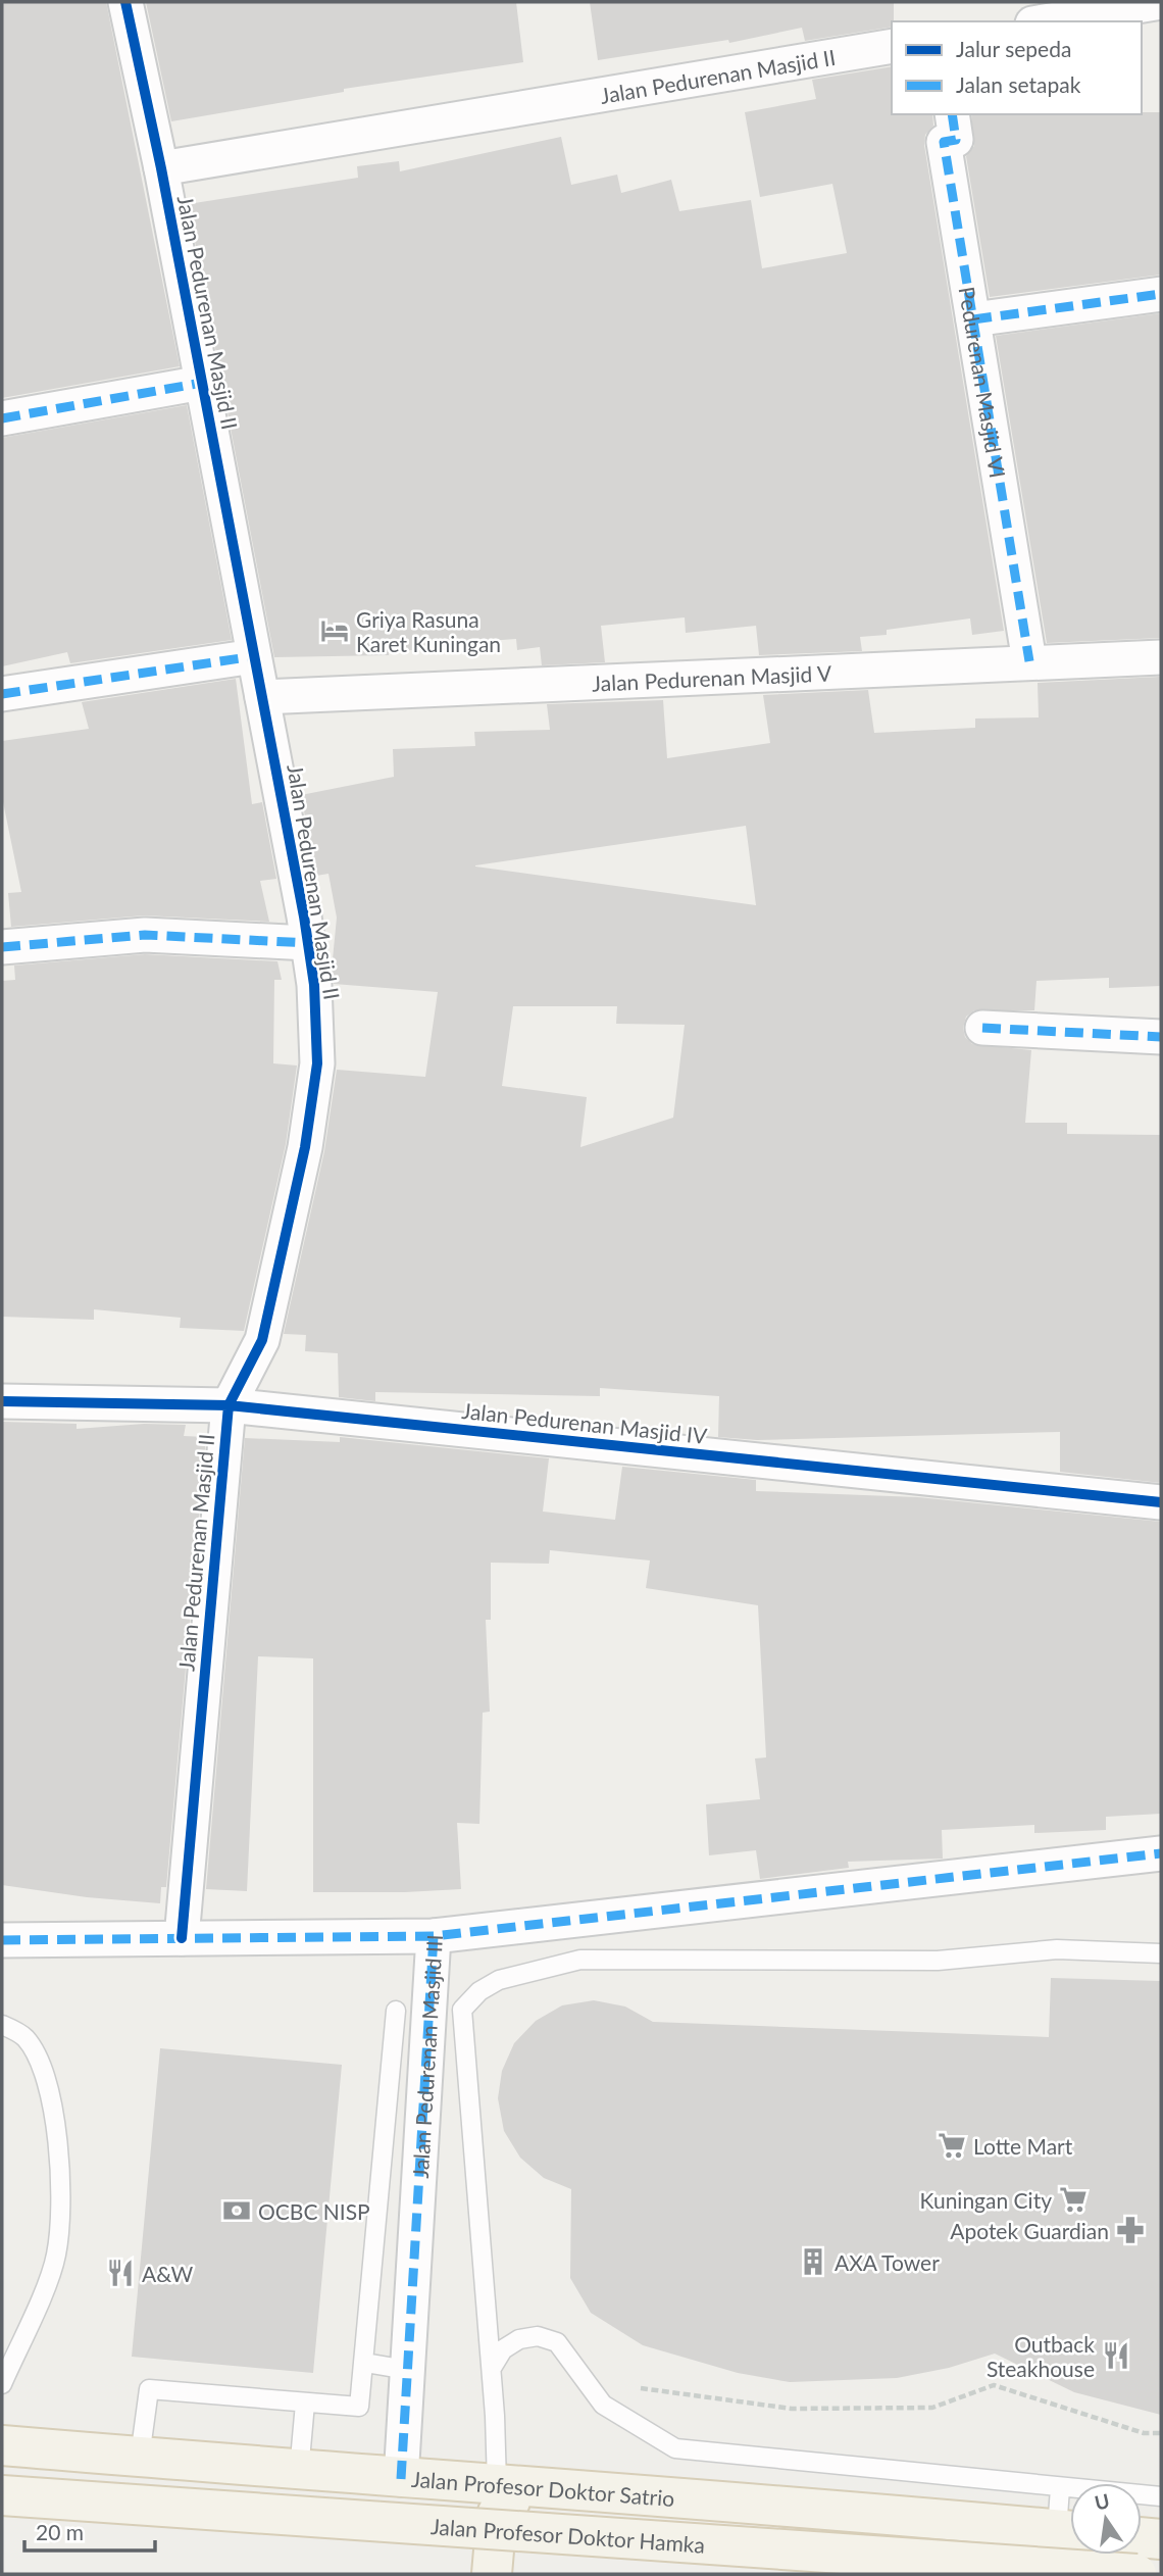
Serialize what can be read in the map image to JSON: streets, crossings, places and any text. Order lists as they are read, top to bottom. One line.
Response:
{"streets":{"main road":["Jalan Profesor Doktor Satrio","Jalan Profesor Doktor Hamka"],"street":["Jalan Pedurenan Masjid II","Pedurenan Masjid VI","Jalan Pedurenan Masjid V","Jalan Pedurenan Masjid IV","Jalan Pedurenan Masjid III"]},"crossings":[["Jalan Pedurenan Masjid II","Jalan Pedurenan Masjid V"],["Jalan Pedurenan Masjid II","Jalan Pedurenan Masjid IV"],["Jalan Pedurenan Masjid II","Jalan Pedurenan Masjid III"],["Pedurenan Masjid VI","Jalan Pedurenan Masjid V"],["Jalan Pedurenan Masjid III","Jalan Profesor Doktor Satrio"]],"places":{"hotel":["Griya Rasuna Karet Kuningan"],"supermarket":["Lotte Mart","Kuningan City"],"bank":["OCBC NISP"],"pharmacy":["Apotek Guardian"],"building":["AXA Tower"],"restaurant":["A&W","Outback Steakhouse"]},"legend":["Jalur sepeda","Jalan setapak"],"scale_bar":"20 m","north":"top"}
